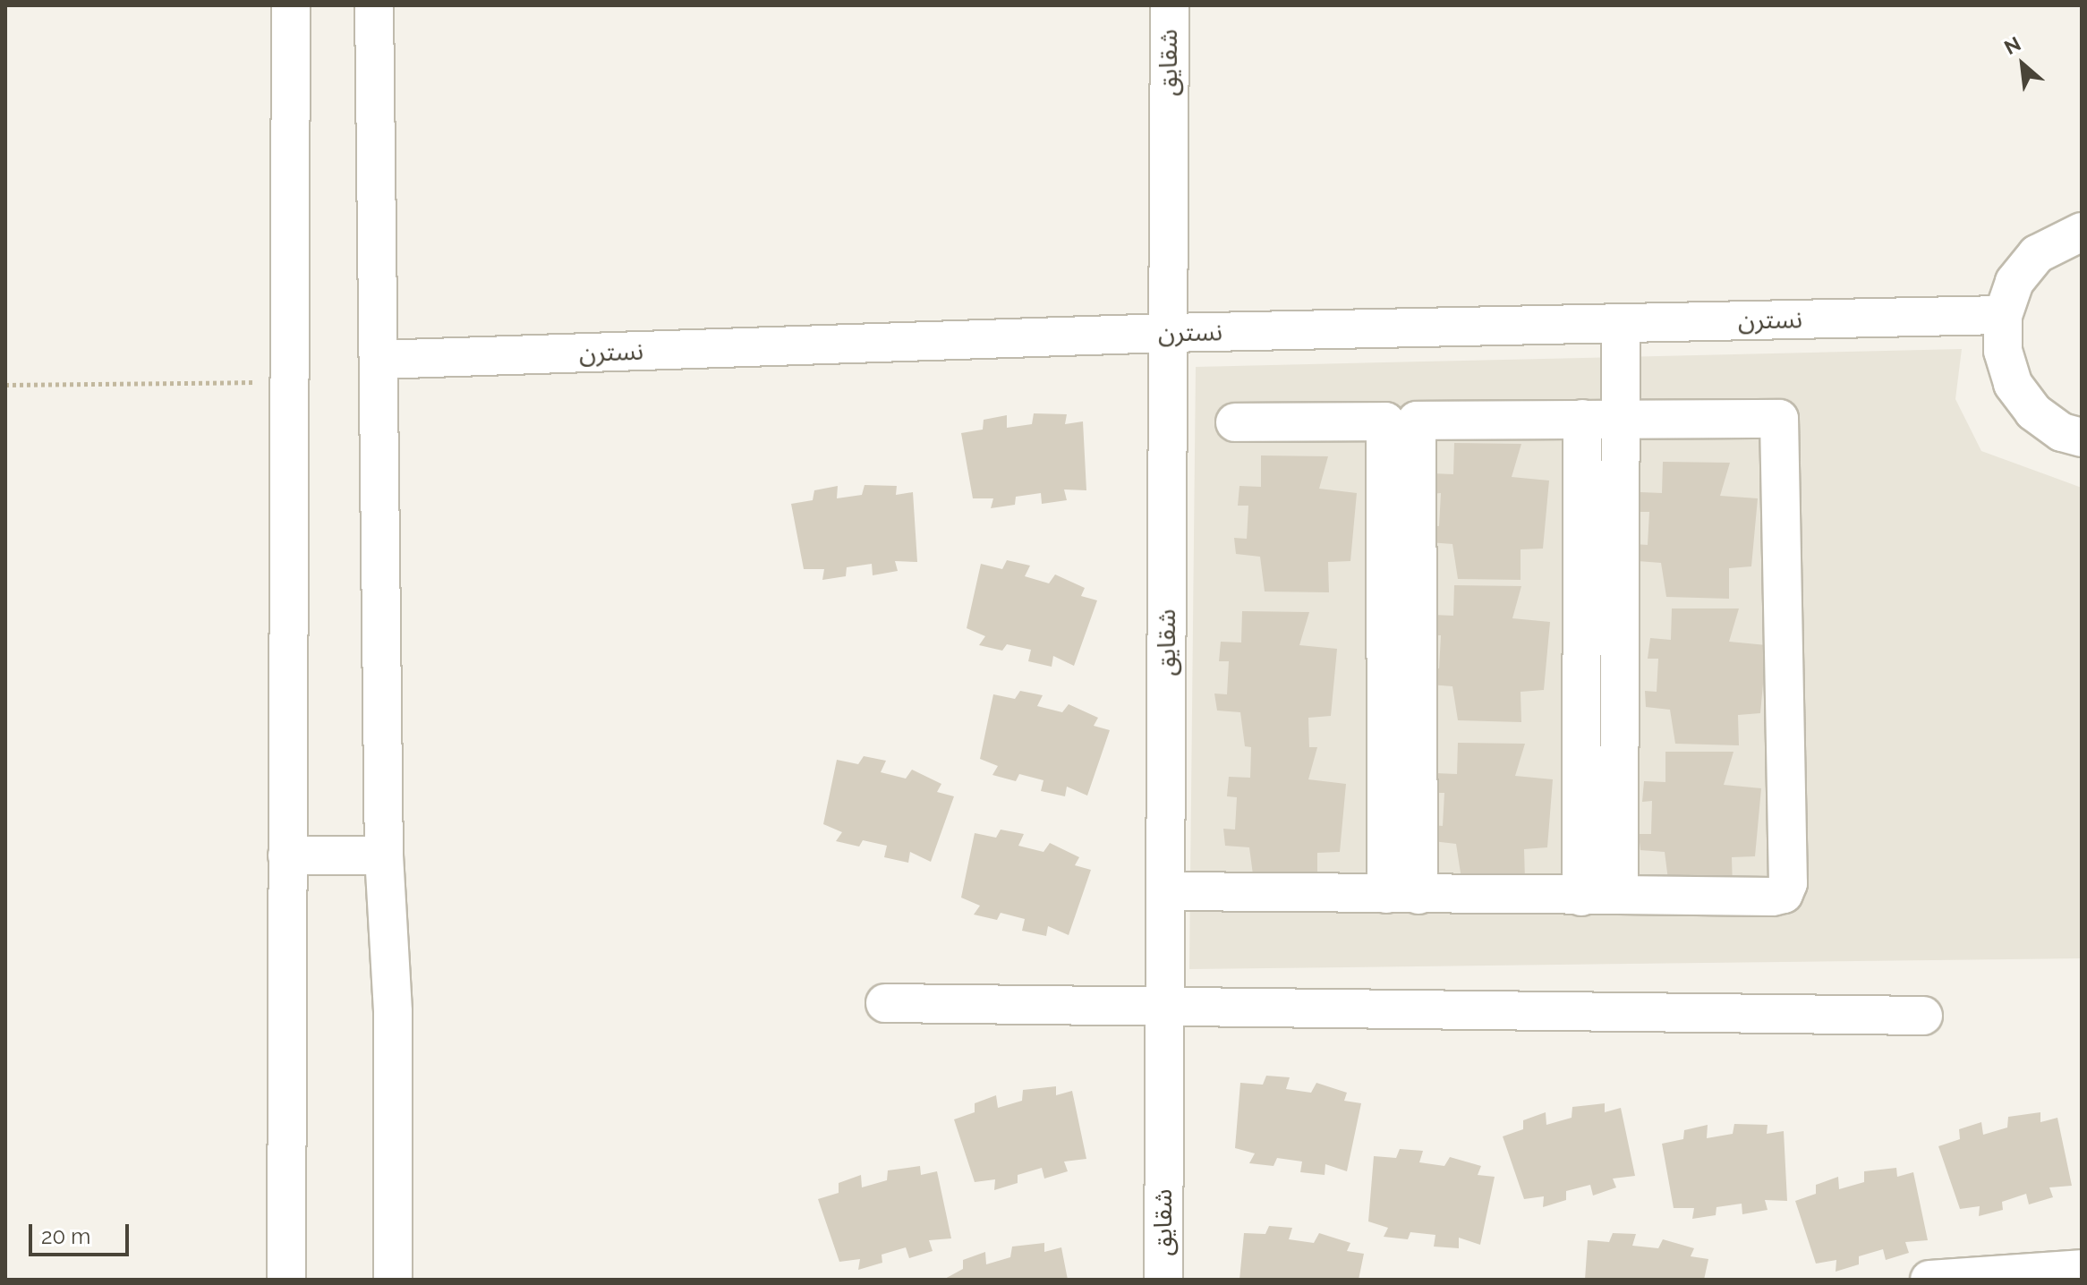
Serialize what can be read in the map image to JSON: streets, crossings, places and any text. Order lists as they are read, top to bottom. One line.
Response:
{"streets":{"street":["شقایق","نسترن"]},"crossings":[["شقایق","نسترن"]],"scale_bar":"20 m","north":"top left"}
